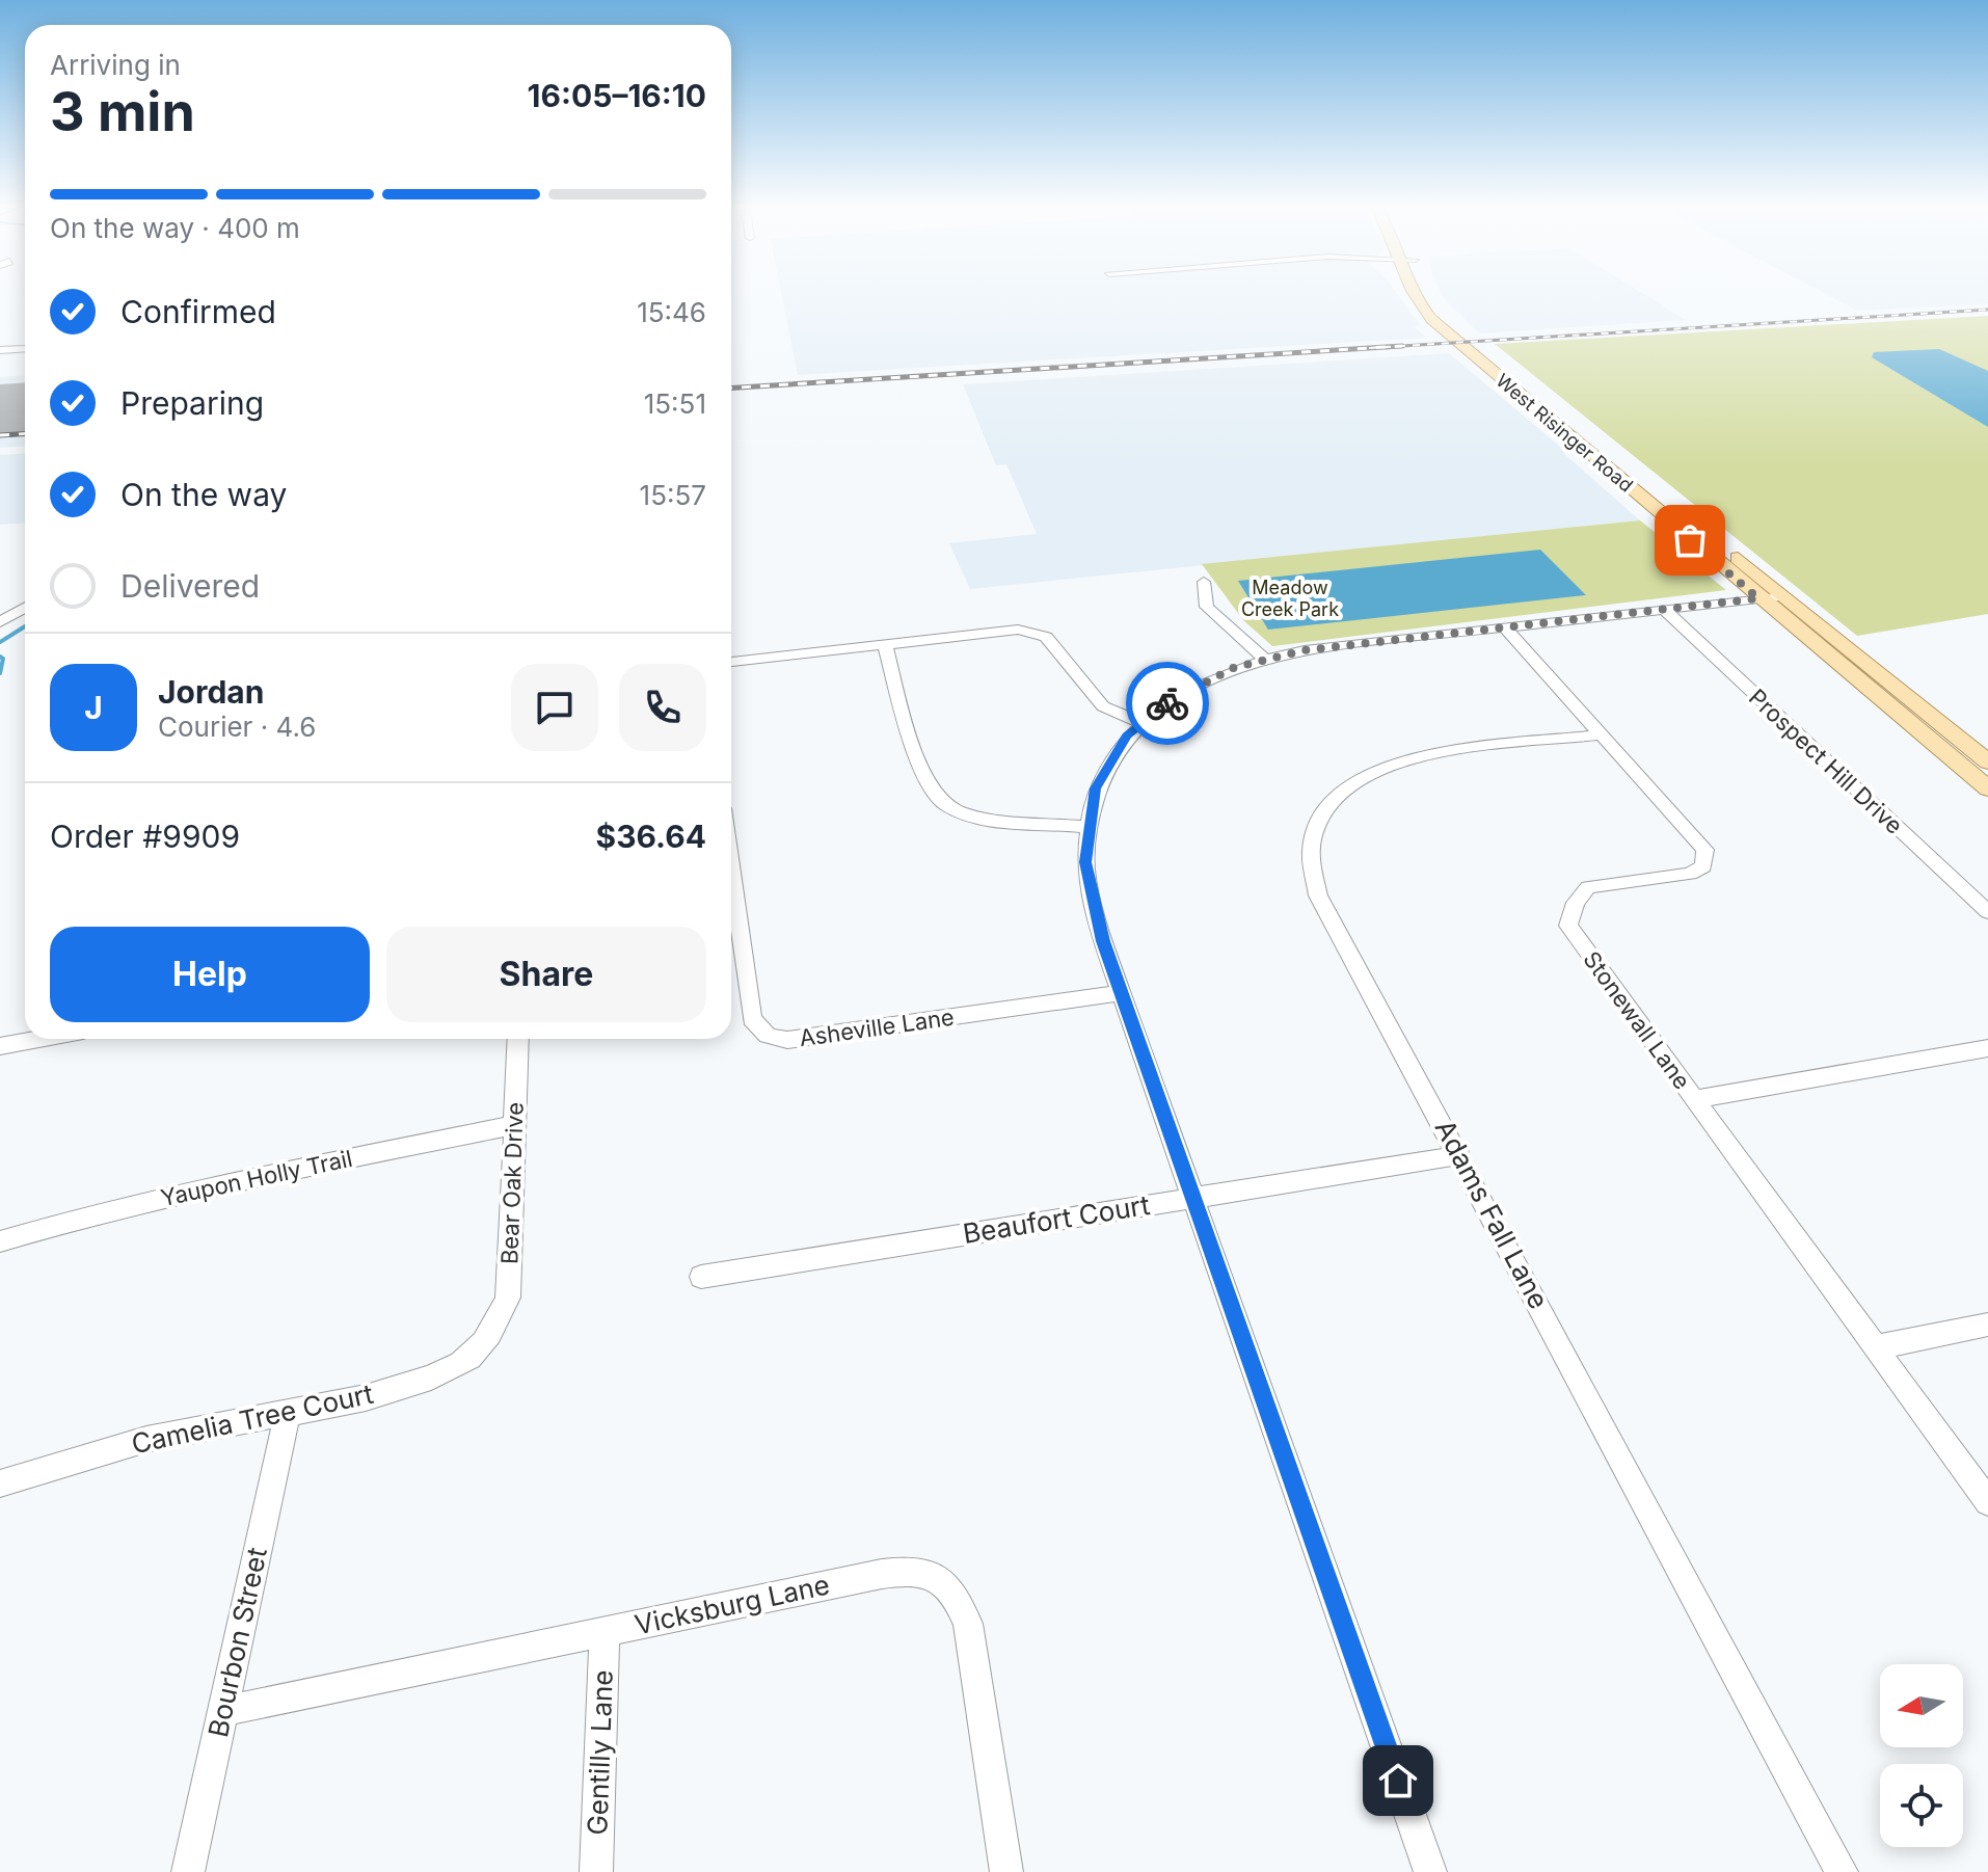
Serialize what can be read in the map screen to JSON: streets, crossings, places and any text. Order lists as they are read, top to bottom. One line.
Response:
{"streets":{"main road":["West Risinger Road"],"street":["Prospect Hill Drive","Stonewall Lane","Asheville Lane","Yaupon Holly Trail","Bear Oak Drive","Adams Fall Lane","Beaufort Court","Camelia Tree Court","Vicksburg Lane","Bourbon Street","Gentilly Lane"]},"crossings":[["Stonewall Lane","Adams Fall Lane"],["Yaupon Holly Trail","Bear Oak Drive"],["Bear Oak Drive","Camelia Tree Court"],["Adams Fall Lane","Beaufort Court"],["Camelia Tree Court","Bourbon Street"],["Vicksburg Lane","Bourbon Street"],["Vicksburg Lane","Gentilly Lane"]],"parks":["Meadow Creek Park"],"north":"left","page":{"heading":["3 min","Arriving in","16:05–16:10"],"panel":["Jordan","Courier · 4.6","Order #9909","$36.64"],"bar":"On the way · 400 m","list":[["Confirmed","15:46"],["Preparing","15:51"],["On the way","15:57"],"Delivered"],"round":"J","buttons":["Help","Share"]}}
